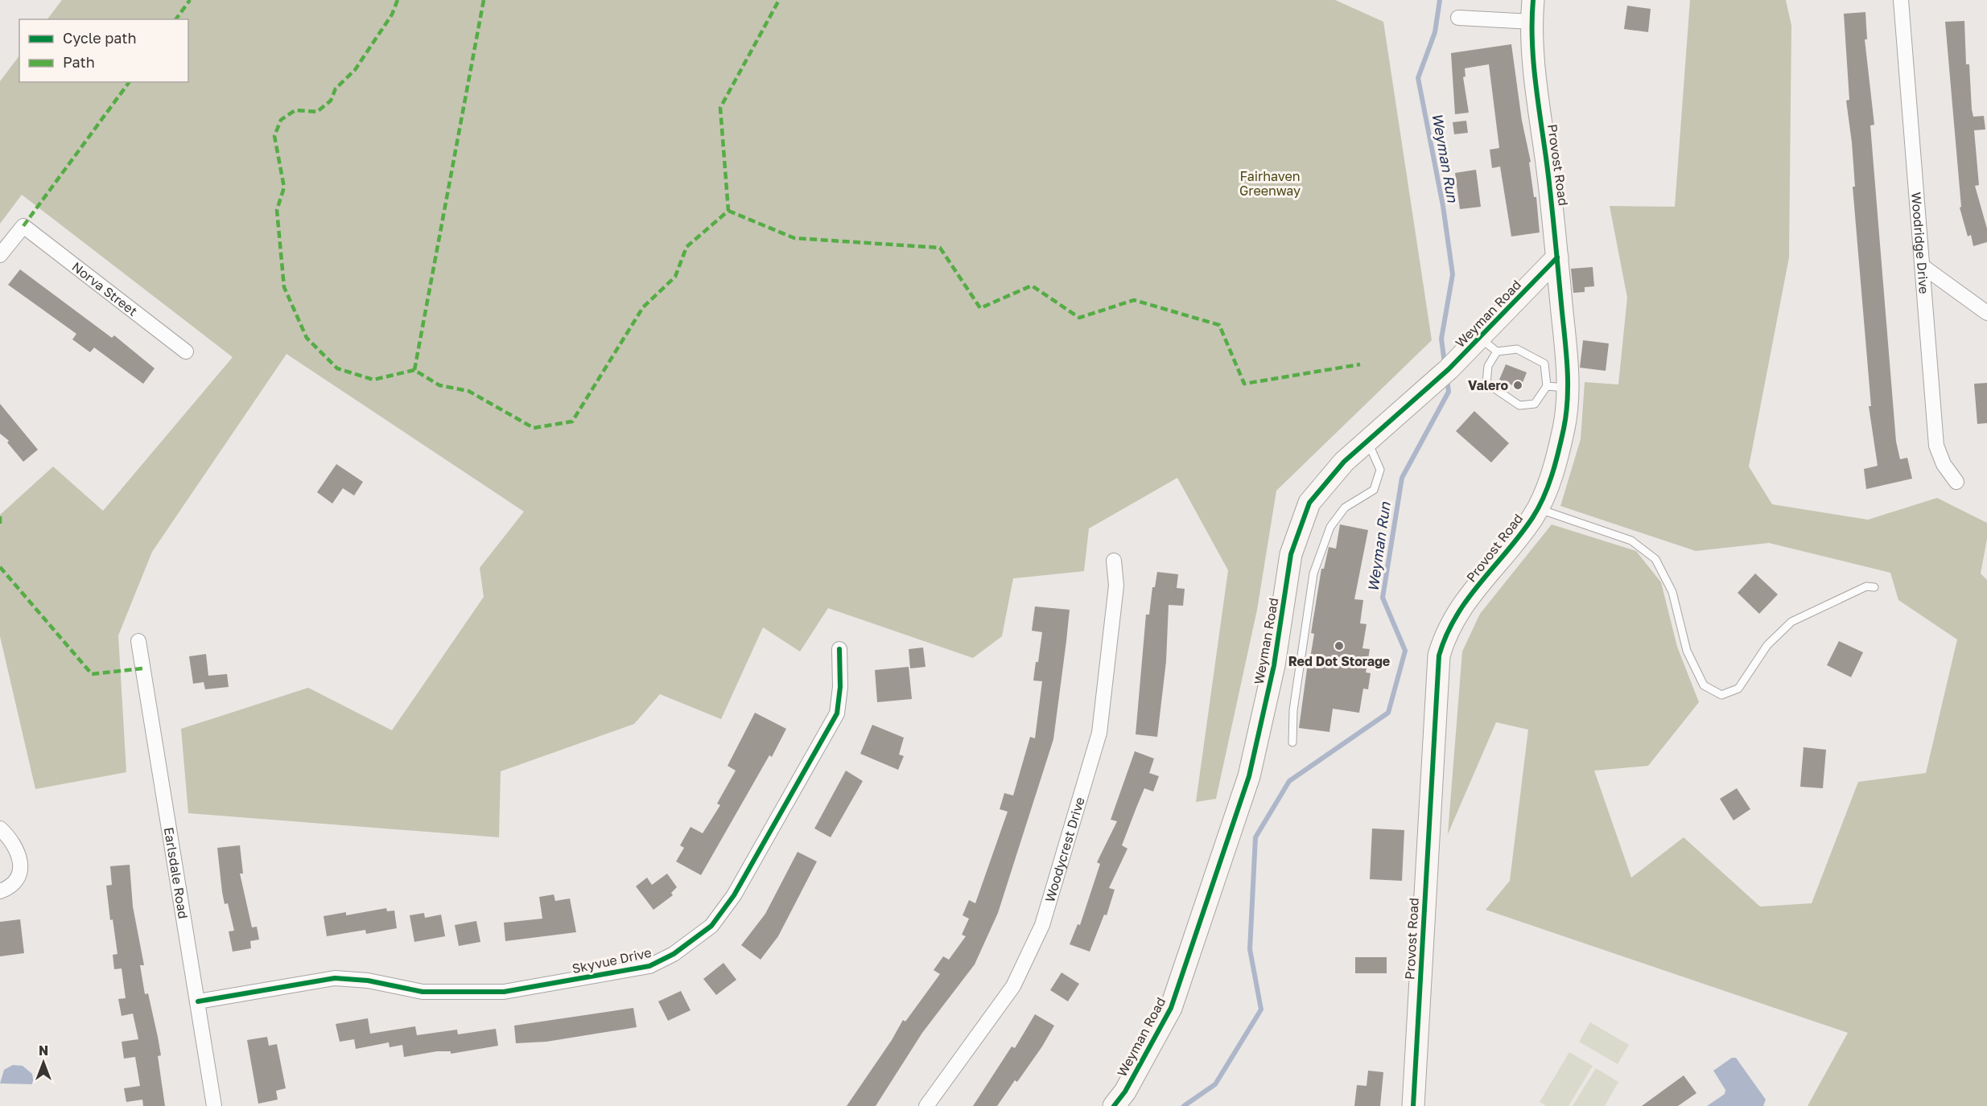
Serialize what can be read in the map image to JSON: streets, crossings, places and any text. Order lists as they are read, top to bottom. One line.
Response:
{"streets":{"street":["Provost Road","Woodridge Drive","Norva Street","Weyman Road","Woodycrest Drive","Earlsdale Road","Skyvue Drive"]},"crossings":[["Provost Road","Weyman Road"],["Earlsdale Road","Skyvue Drive"]],"water":["Weyman Run"],"parks":["Fairhaven Greenway"],"places":["Valero","Red Dot Storage"],"legend":["Cycle path","Path"],"north":"top"}
